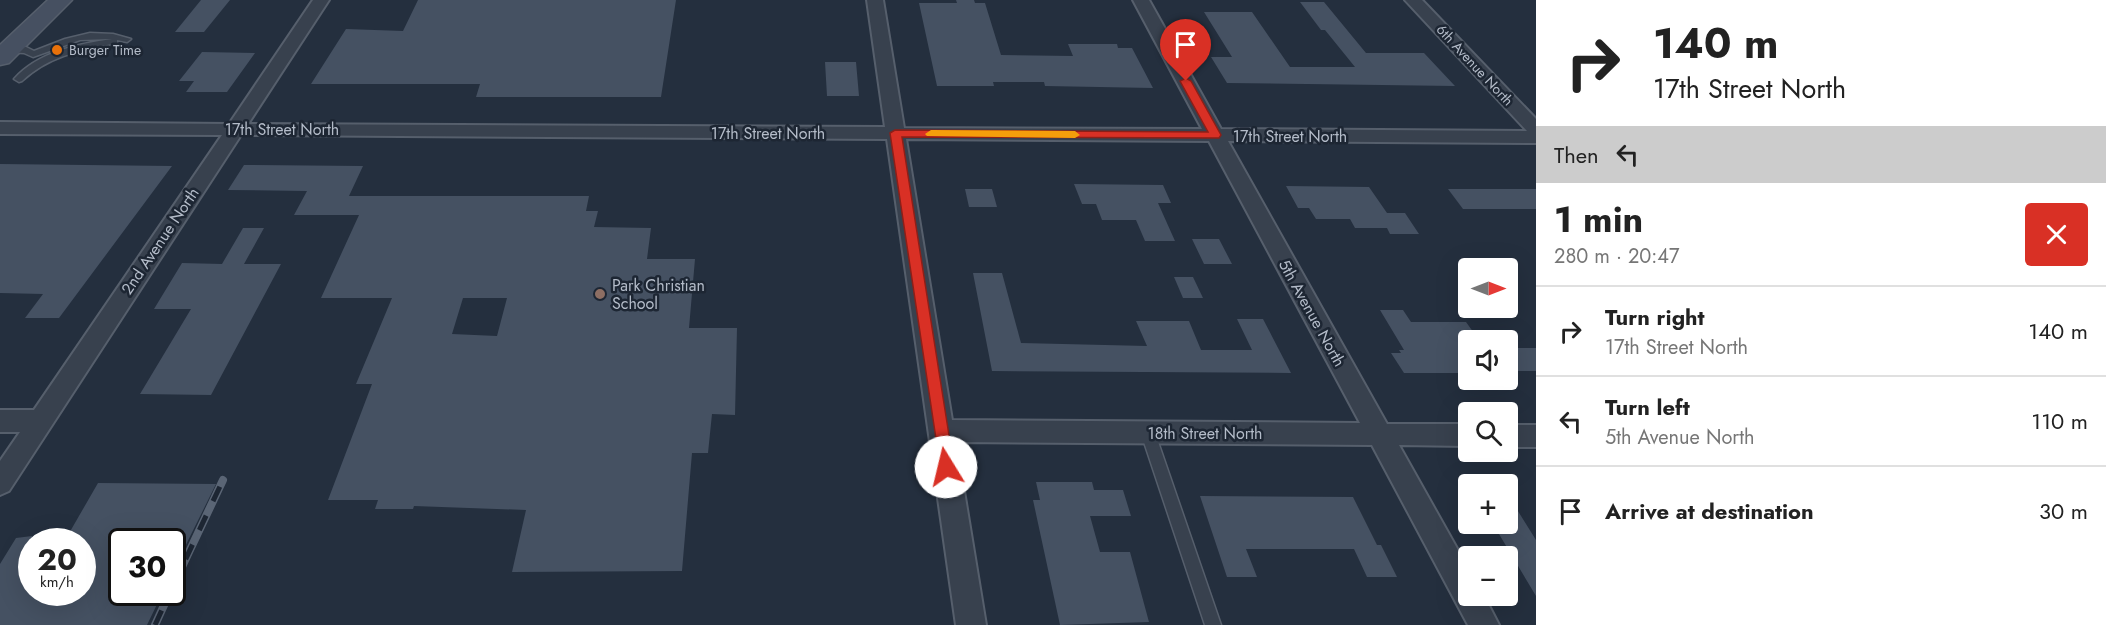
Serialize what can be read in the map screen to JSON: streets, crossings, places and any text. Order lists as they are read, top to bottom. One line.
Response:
{"streets":{"street":["6th Avenue North","17th Street North","2nd Avenue North","5th Avenue North","18th Street North"]},"crossings":[["17th Street North","2nd Avenue North"],["17th Street North","5th Avenue North"],["5th Avenue North","18th Street North"]],"places":["Burger Time","Park Christian School"],"north":"right","page":{"turn":["140 m","17th Street North"],"then":"Then","heading":["1 min","280 m · 20:47"],"map_buttons":["+","−"],"list":[{"name":"Turn right","note":"17th Street North","value":"140 m"},{"name":"Turn left","note":"5th Avenue North","value":"110 m"},{"name":"Arrive at destination","value":"30 m"}],"speed":"20 km/h","limit":"30"}}
